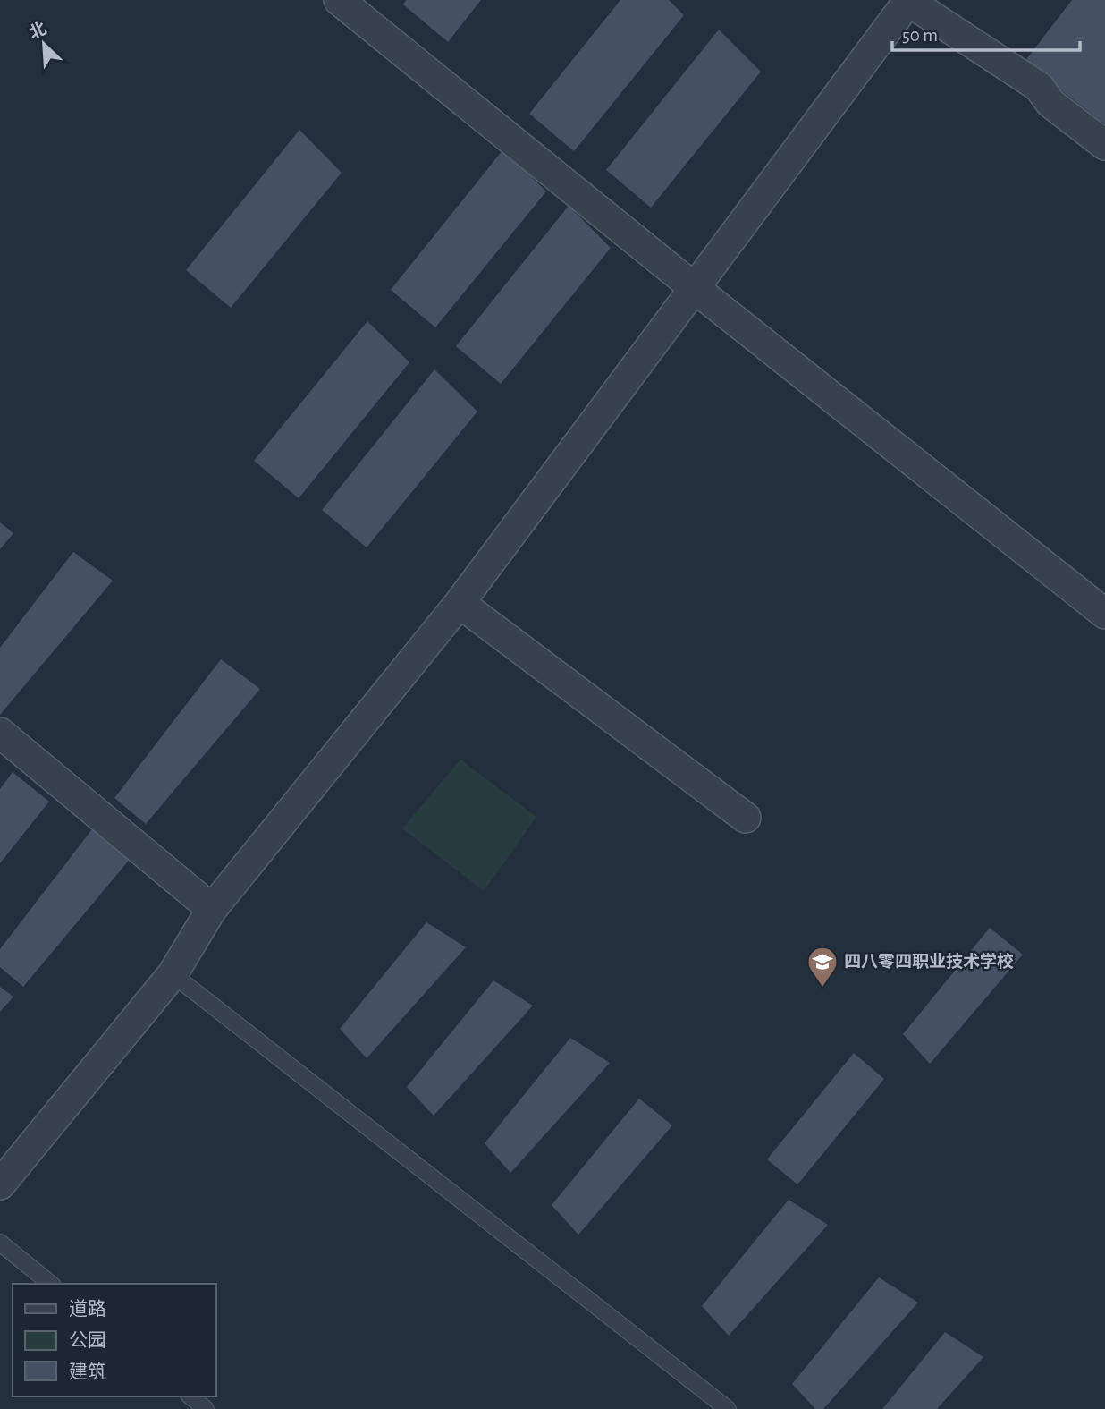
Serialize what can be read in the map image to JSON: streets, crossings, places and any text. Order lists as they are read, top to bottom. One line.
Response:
{"places":{"school or university":["四八零四职业技术学校"]},"legend":["道路","公园","建筑"],"scale_bar":"50 m","north":"top left"}
